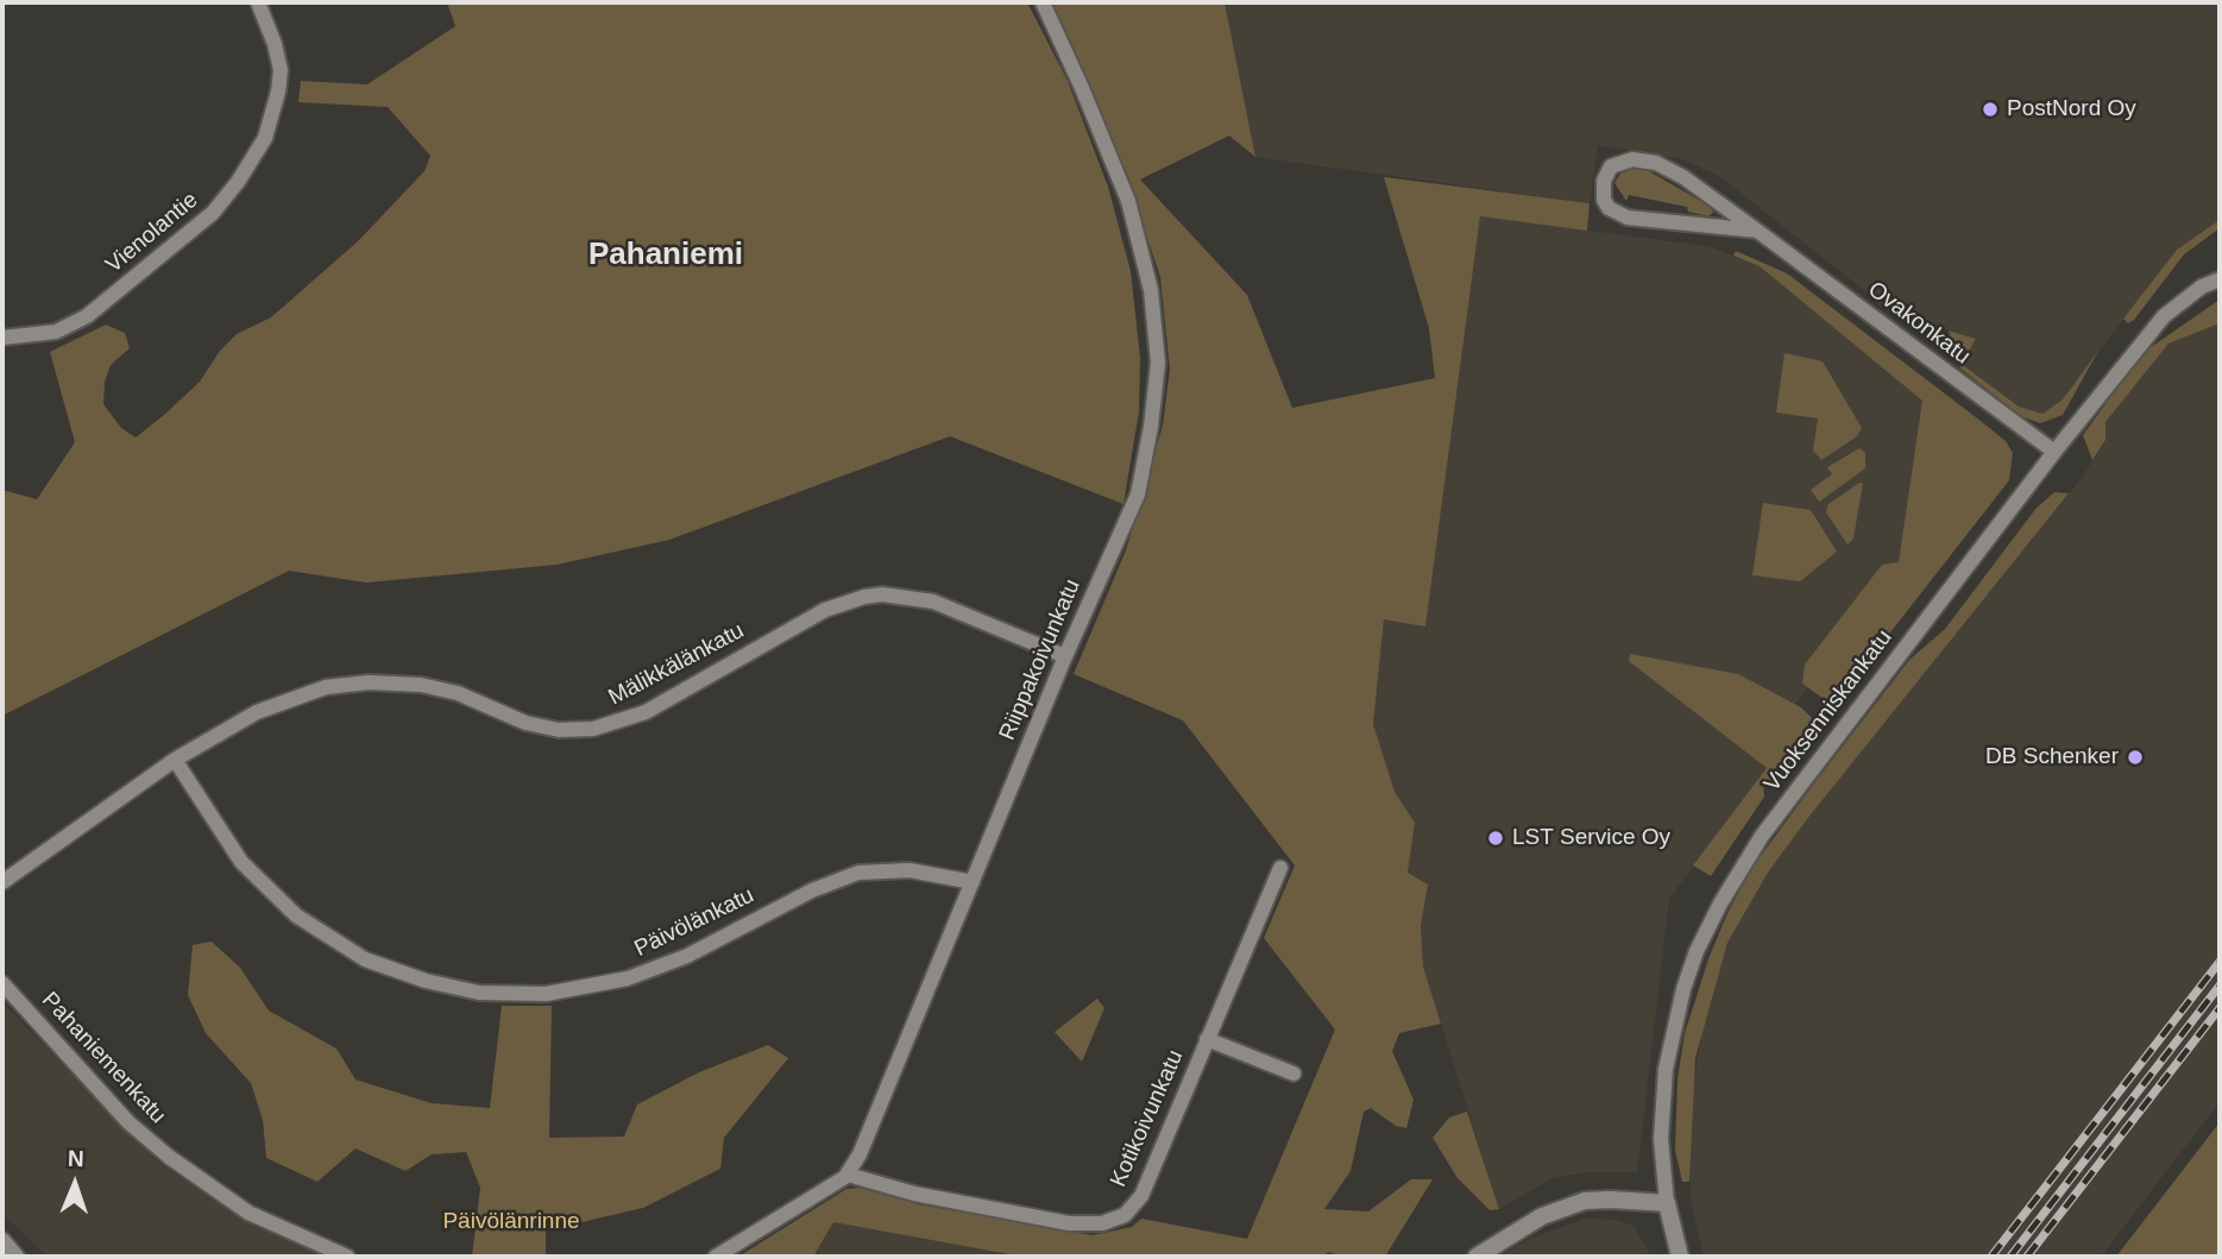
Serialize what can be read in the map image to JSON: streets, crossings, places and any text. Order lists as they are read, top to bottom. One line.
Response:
{"streets":{"street":["Vienolantie","Ovakonkatu","Riippakoivunkatu","Mälikkälänkatu","Vuoksenniskankatu","Päivölänkatu","Pahaniemenkatu","Kotikoivunkatu"]},"crossings":[["Ovakonkatu","Vuoksenniskankatu"],["Riippakoivunkatu","Mälikkälänkatu"],["Riippakoivunkatu","Päivölänkatu"],["Riippakoivunkatu","Kotikoivunkatu"],["Mälikkälänkatu","Päivölänkatu"]],"districts":["Pahaniemi"],"parks":["Päivölänrinne"],"places":["PostNord Oy","DB Schenker","LST Service Oy"],"north":"top"}
